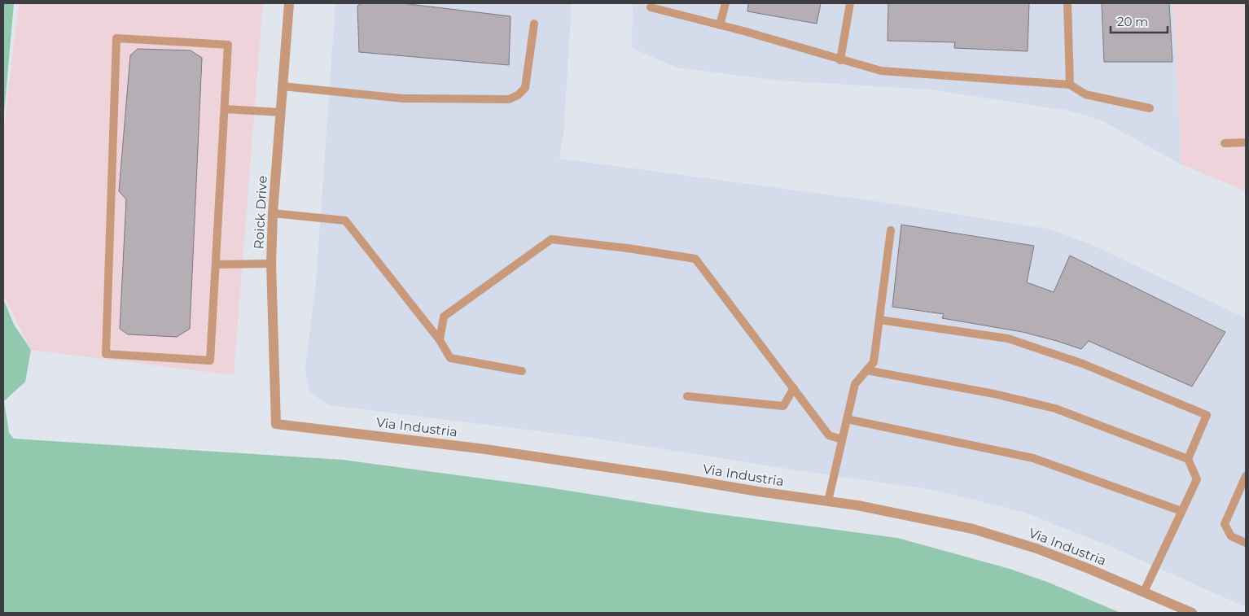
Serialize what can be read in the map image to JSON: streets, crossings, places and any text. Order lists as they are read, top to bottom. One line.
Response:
{"streets":{"street":["Roick Drive","Via Industria"]},"crossings":[["Roick Drive","Via Industria"]],"scale_bar":"20 m"}
